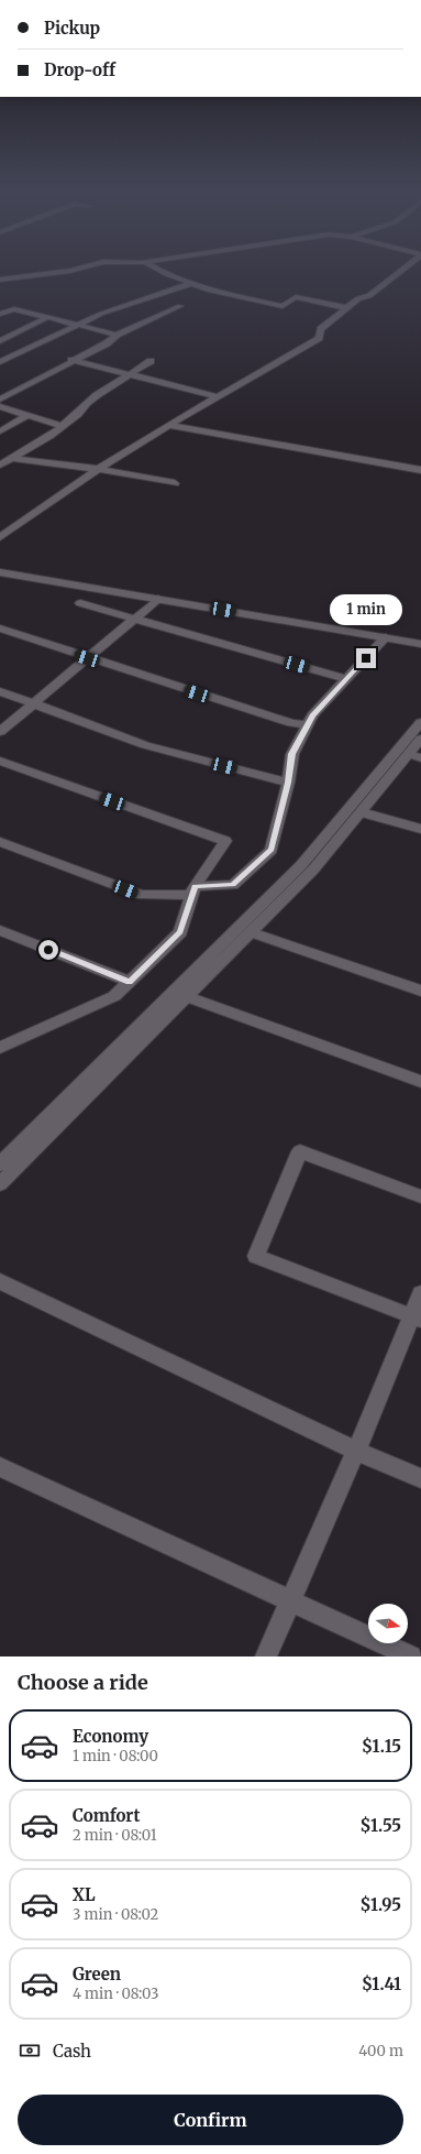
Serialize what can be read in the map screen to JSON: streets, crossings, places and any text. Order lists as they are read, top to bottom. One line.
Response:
{"north":"right","page":{"banner":["Pickup","Drop-off"],"bubble":"1 min","heading":"Choose a ride","list":[{"name":"Economy","note":"1 min · 08:00","value":"$1.15"},{"name":"Comfort","note":"2 min · 08:01","value":"$1.55"},{"name":"XL","note":"3 min · 08:02","value":"$1.95"},{"name":"Green","note":"4 min · 08:03","value":"$1.41"}],"pay":["Cash","400 m"],"buttons":"Confirm"}}
